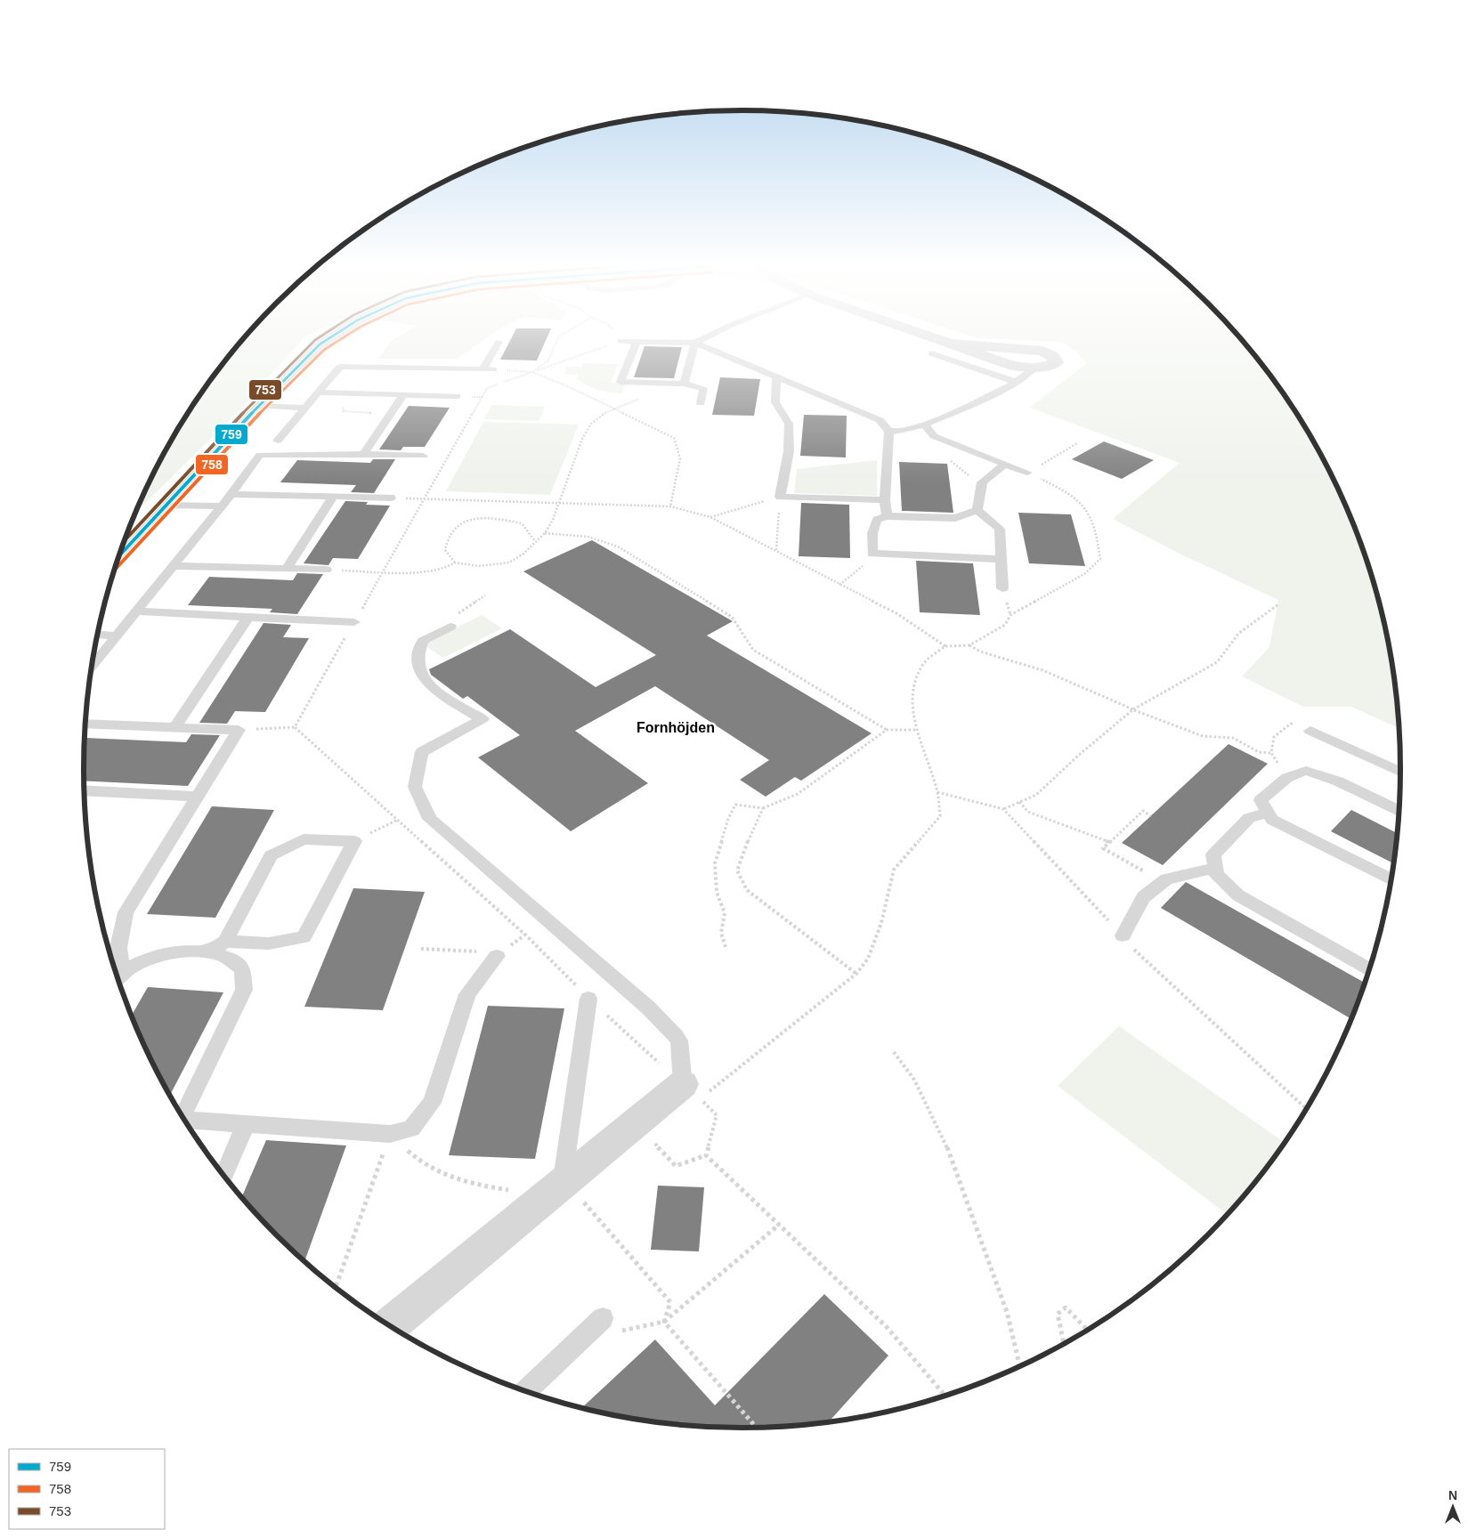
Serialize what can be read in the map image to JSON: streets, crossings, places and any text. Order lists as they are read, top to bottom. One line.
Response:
{"districts":["Fornhöjden"],"lines":["transit line 759","transit line 758","transit line 753"],"legend":["759","758","753"],"north":"top"}
